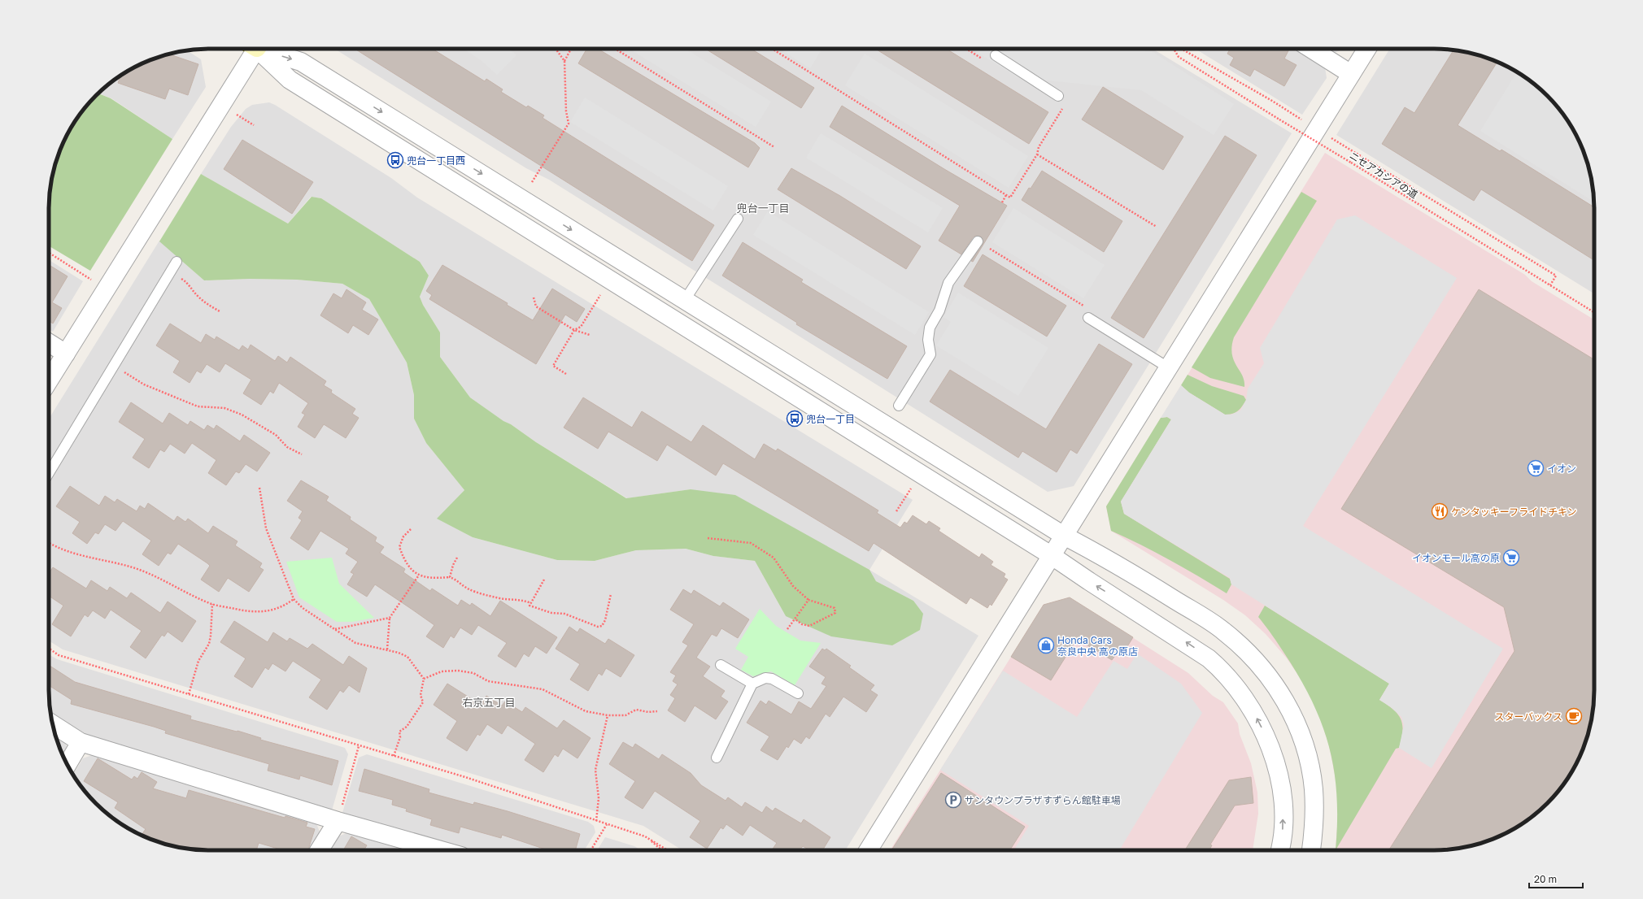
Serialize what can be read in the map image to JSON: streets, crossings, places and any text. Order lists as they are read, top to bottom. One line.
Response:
{"streets":{"path":["ニセアカシアの道"]},"districts":["兜台一丁目","右京五丁目"],"places":{"bus stop":["兜台一丁目西","兜台一丁目"],"supermarket":["イオン","イオンモール高の原"],"restaurant":["ケンタッキーフライドチキン"],"shop":["Honda Cars 奈良中央 高の原店"],"cafe":["スターバックス"],"parking":["サンタウンプラザすずらん館駐車場"]},"scale_bar":"20 m"}
